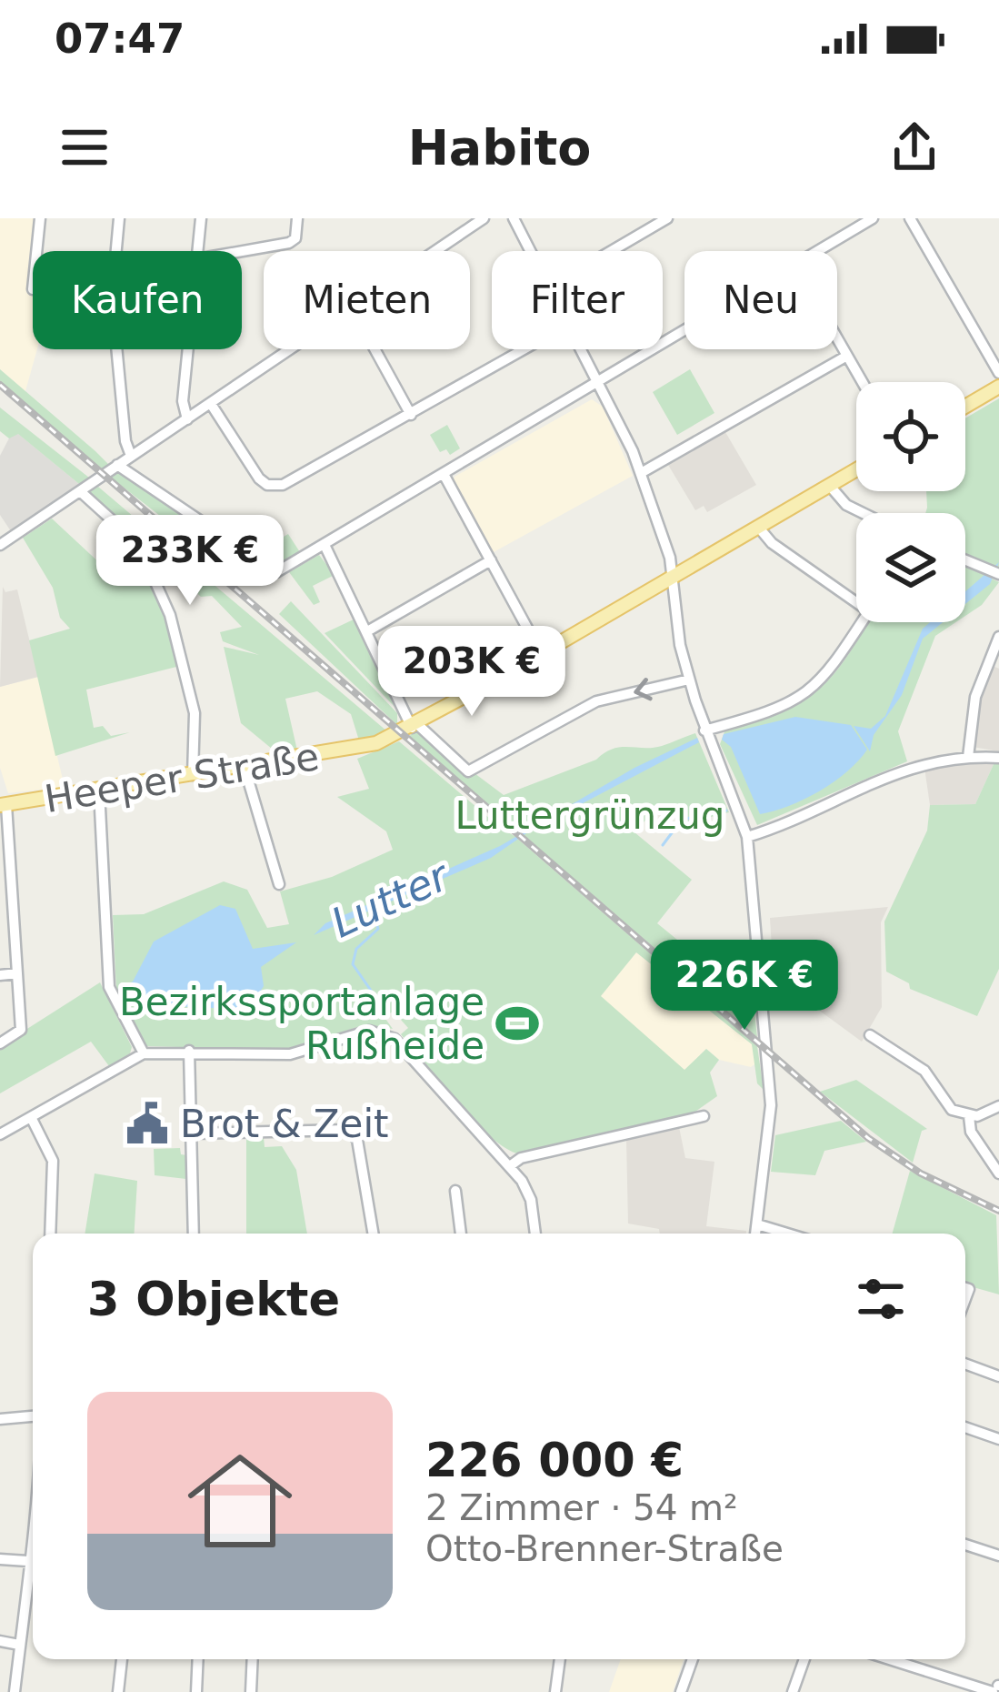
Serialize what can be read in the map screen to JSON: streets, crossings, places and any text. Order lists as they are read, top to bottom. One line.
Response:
{"streets":{"main road":["Heeper Straße"]},"water":["Lutter"],"parks":["Luttergrünzug"],"places":{"sports":["Bezirkssportanlage Rußheide"],"public building":["Brot & Zeit"]},"page":{"status":"07:47","header":"Habito","chip":["Kaufen","Mieten","Filter","Neu"],"price":["233K €","203K €","226K €"],"heading":"3 Objekte","list":[{"name":"226 000 €","note":"2 Zimmer · 54 m² · Otto-Brenner-Straße"}]}}
